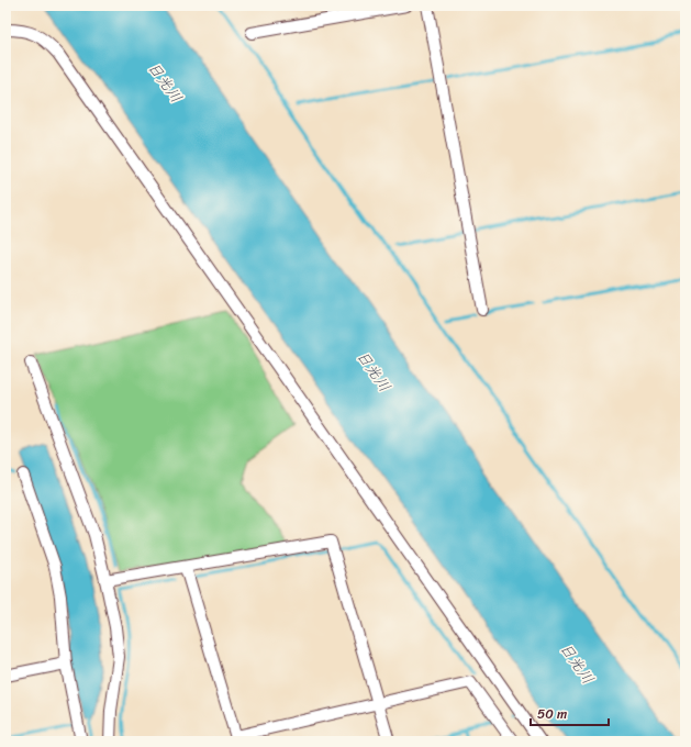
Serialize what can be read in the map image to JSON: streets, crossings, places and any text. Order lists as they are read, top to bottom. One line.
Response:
{"water":["日光川"],"scale_bar":"50 m"}
